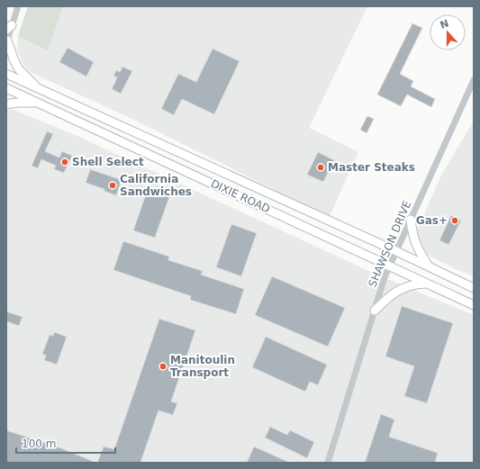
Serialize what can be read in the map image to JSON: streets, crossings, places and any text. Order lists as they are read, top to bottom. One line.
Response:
{"streets":{"main road":["DIXIE ROAD"],"street":["SHAWSON DRIVE"]},"crossings":[["DIXIE ROAD","SHAWSON DRIVE"]],"places":["Shell Select","Master Steaks","California Sandwiches","Gas+","Manitoulin Transport"],"scale_bar":"100 m","north":"top"}
